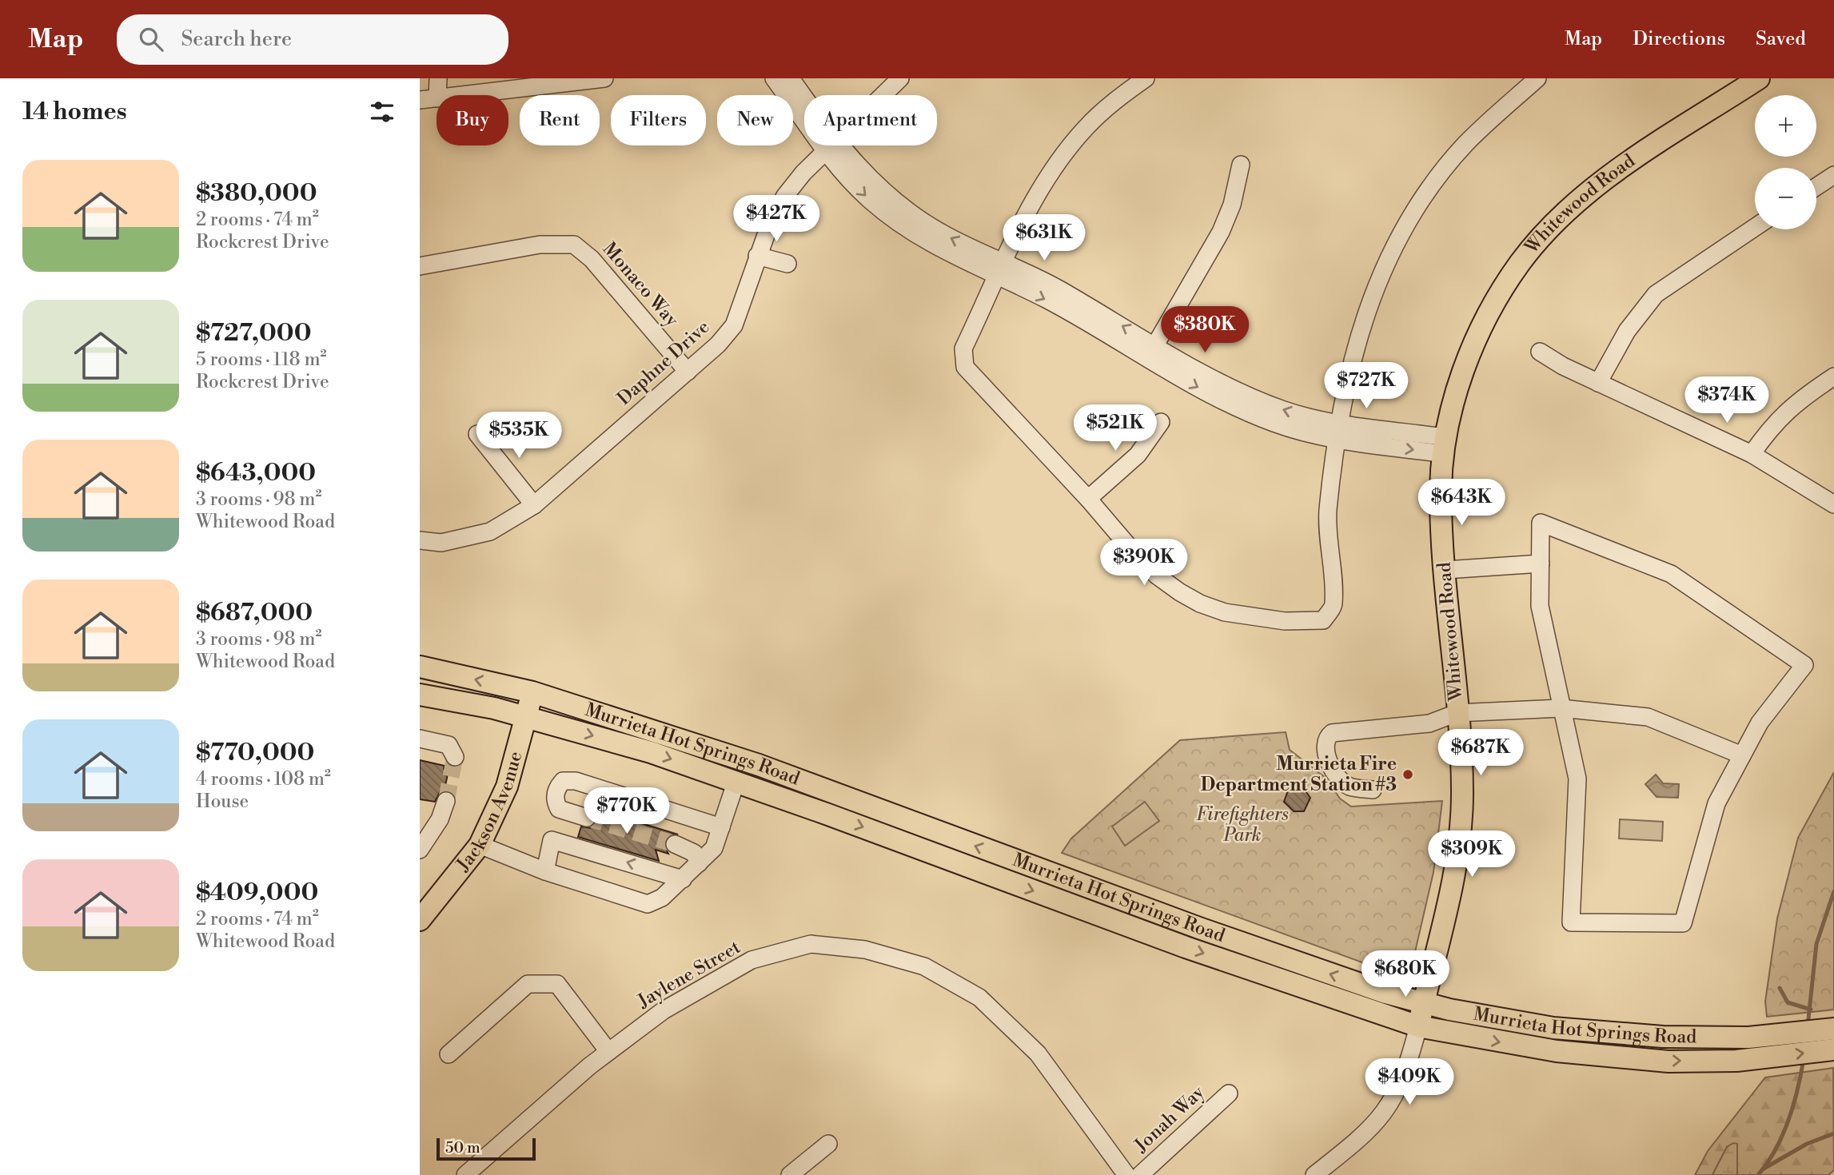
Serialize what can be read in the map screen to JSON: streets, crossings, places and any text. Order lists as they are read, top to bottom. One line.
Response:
{"streets":{"main road":["Whitewood Road","Murrieta Hot Springs Road","Jackson Avenue"],"street":["Monaco Way","Daphne Drive","Jaylene Street","Jonah Way"]},"crossings":[["Whitewood Road","Murrieta Hot Springs Road"],["Monaco Way","Daphne Drive"],["Murrieta Hot Springs Road","Jackson Avenue"]],"parks":["Firefighters Park"],"places":["Murrieta Fire Department Station #3"],"scale_bar":"50 m","page":{"header":"Map","search":"Search here","nav":["Map","Directions","Saved"],"heading":"14 homes","map_buttons":["+","−"],"chip":["Buy","Rent","Filters","New","Apartment"],"list":[{"name":"$380,000","note":"2 rooms · 74 m² · Rockcrest Drive"},{"name":"$727,000","note":"5 rooms · 118 m² · Rockcrest Drive"},{"name":"$643,000","note":"3 rooms · 98 m² · Whitewood Road"},{"name":"$687,000","note":"3 rooms · 98 m² · Whitewood Road"},{"name":"$770,000","note":"4 rooms · 108 m² · House"},{"name":"$409,000","note":"2 rooms · 74 m² · Whitewood Road"}],"price":["$427K","$631K","$380K","$727K","$374K","$521K","$535K","$643K","$390K","$687K","$770K","$309K","$680K","$409K"],"scale":"50 m"}}
